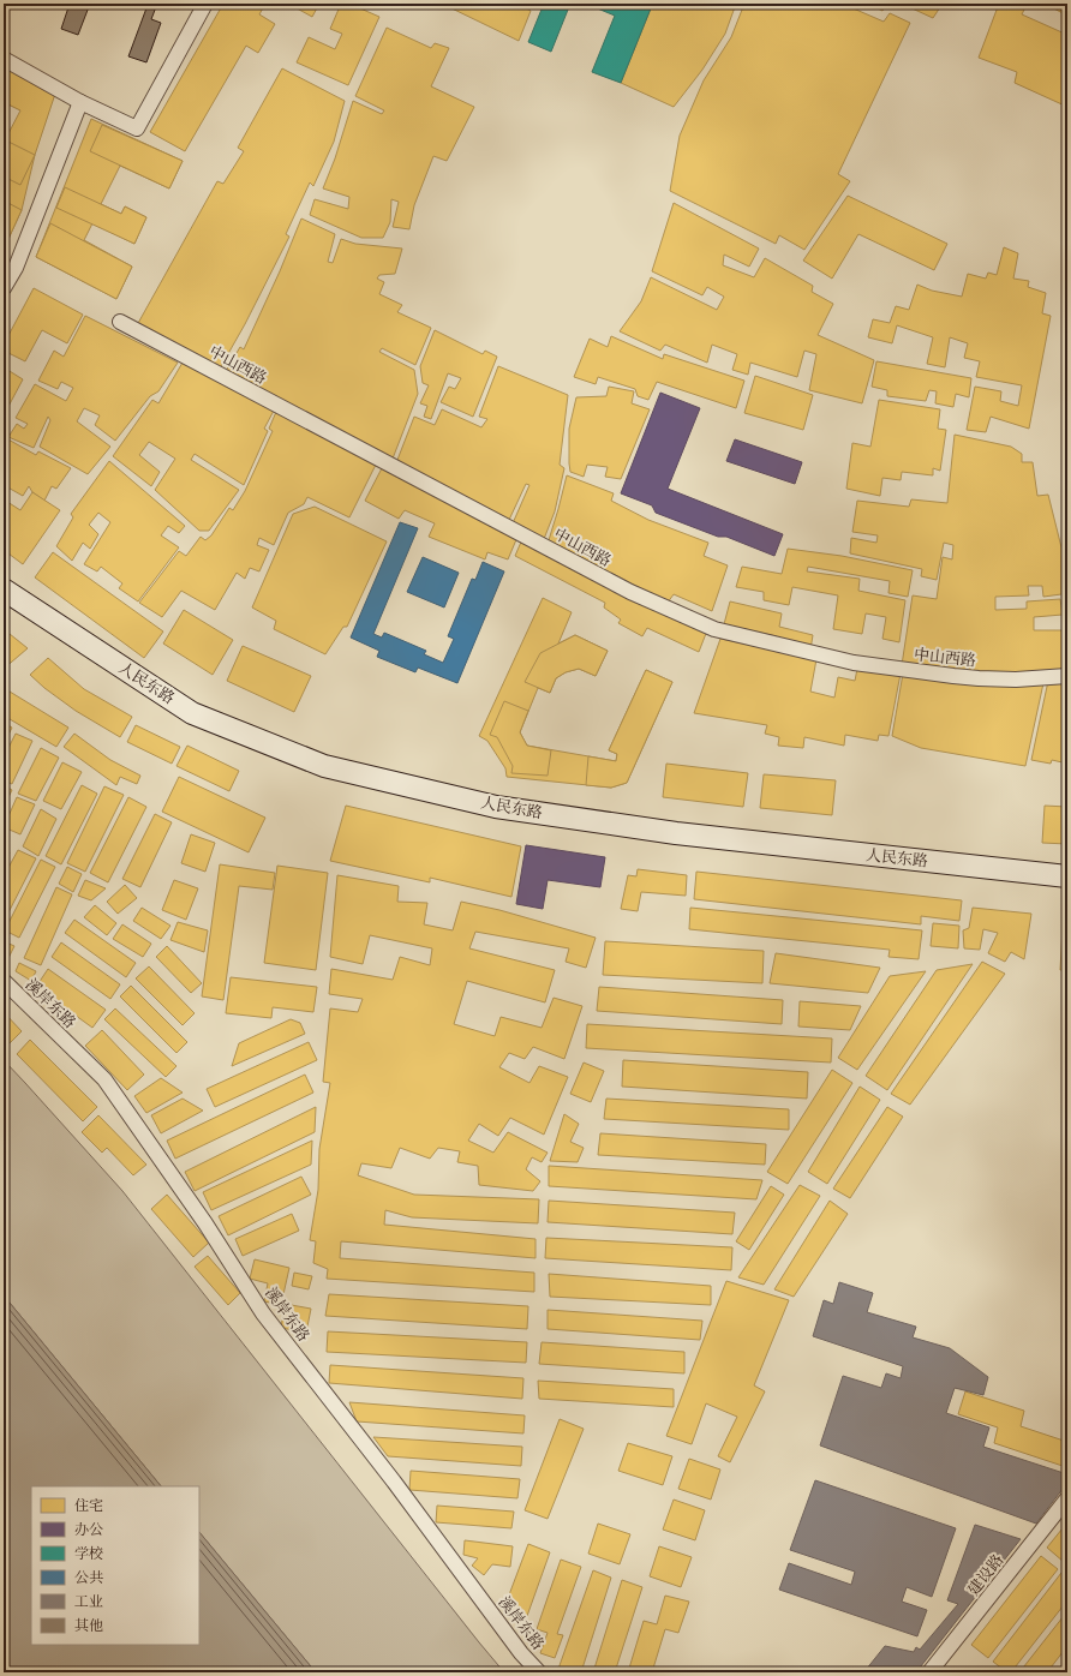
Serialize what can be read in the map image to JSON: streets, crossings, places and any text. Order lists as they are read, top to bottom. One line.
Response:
{"streets":{"main road":["人民东路"],"street":["中山西路","溪岸东路","建设路"]},"legend":["住宅","办公","学校","公共","工业","其他"]}
